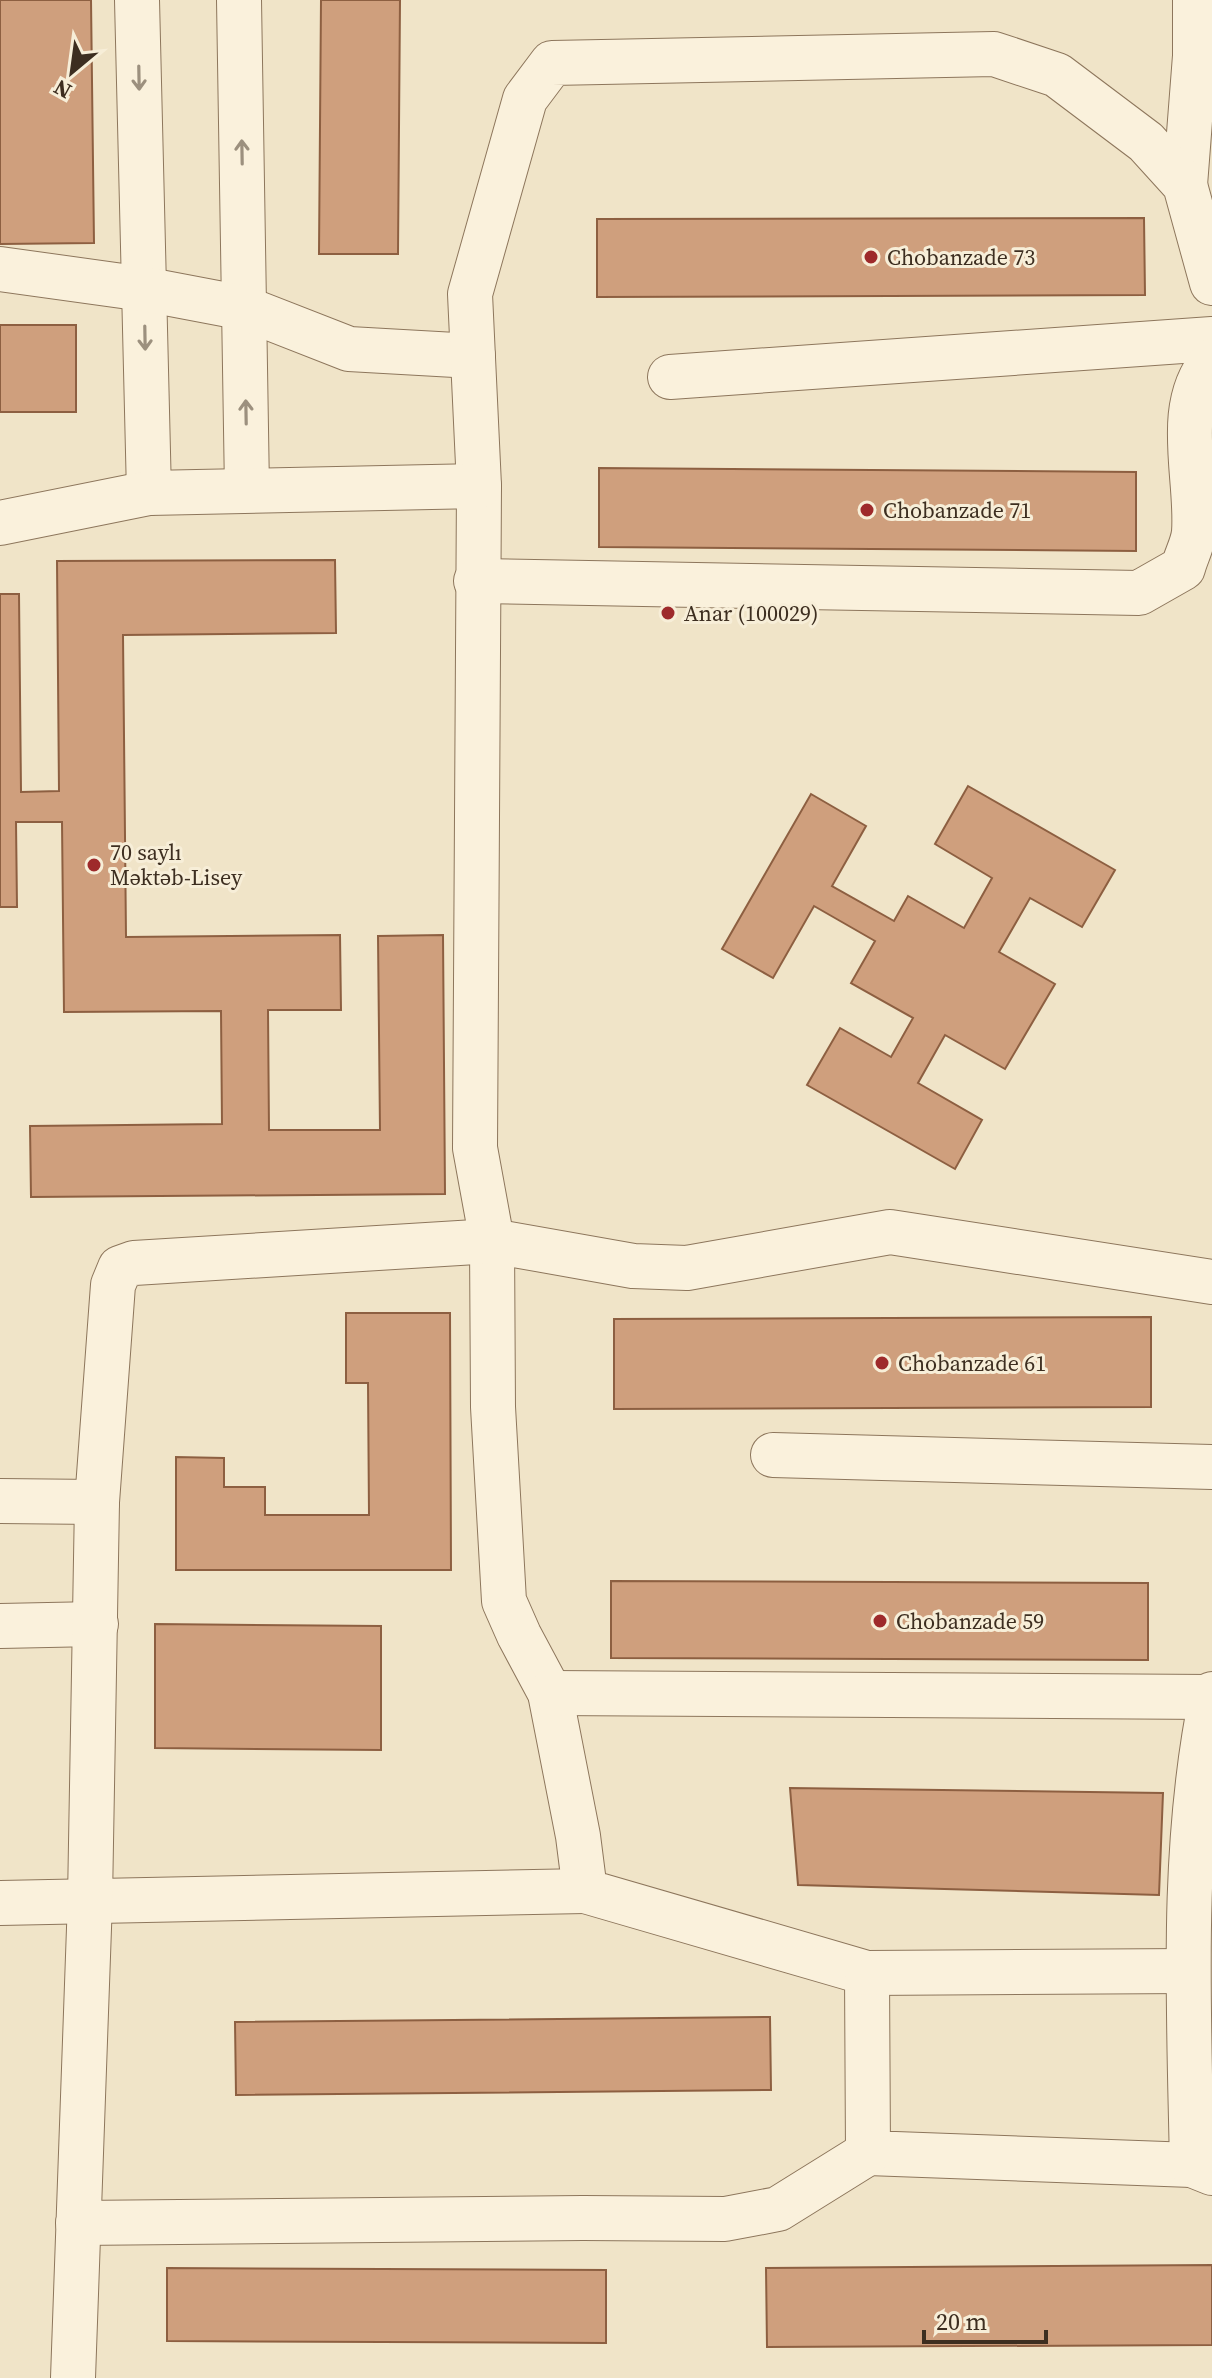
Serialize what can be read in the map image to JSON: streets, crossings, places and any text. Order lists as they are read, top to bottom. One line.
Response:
{"places":["Chobanzade 73","Chobanzade 71","Anar (100029)","70 saylı Məktəb-Lisey","Chobanzade 61","Chobanzade 59"],"scale_bar":"20 m","north":"bottom left"}
